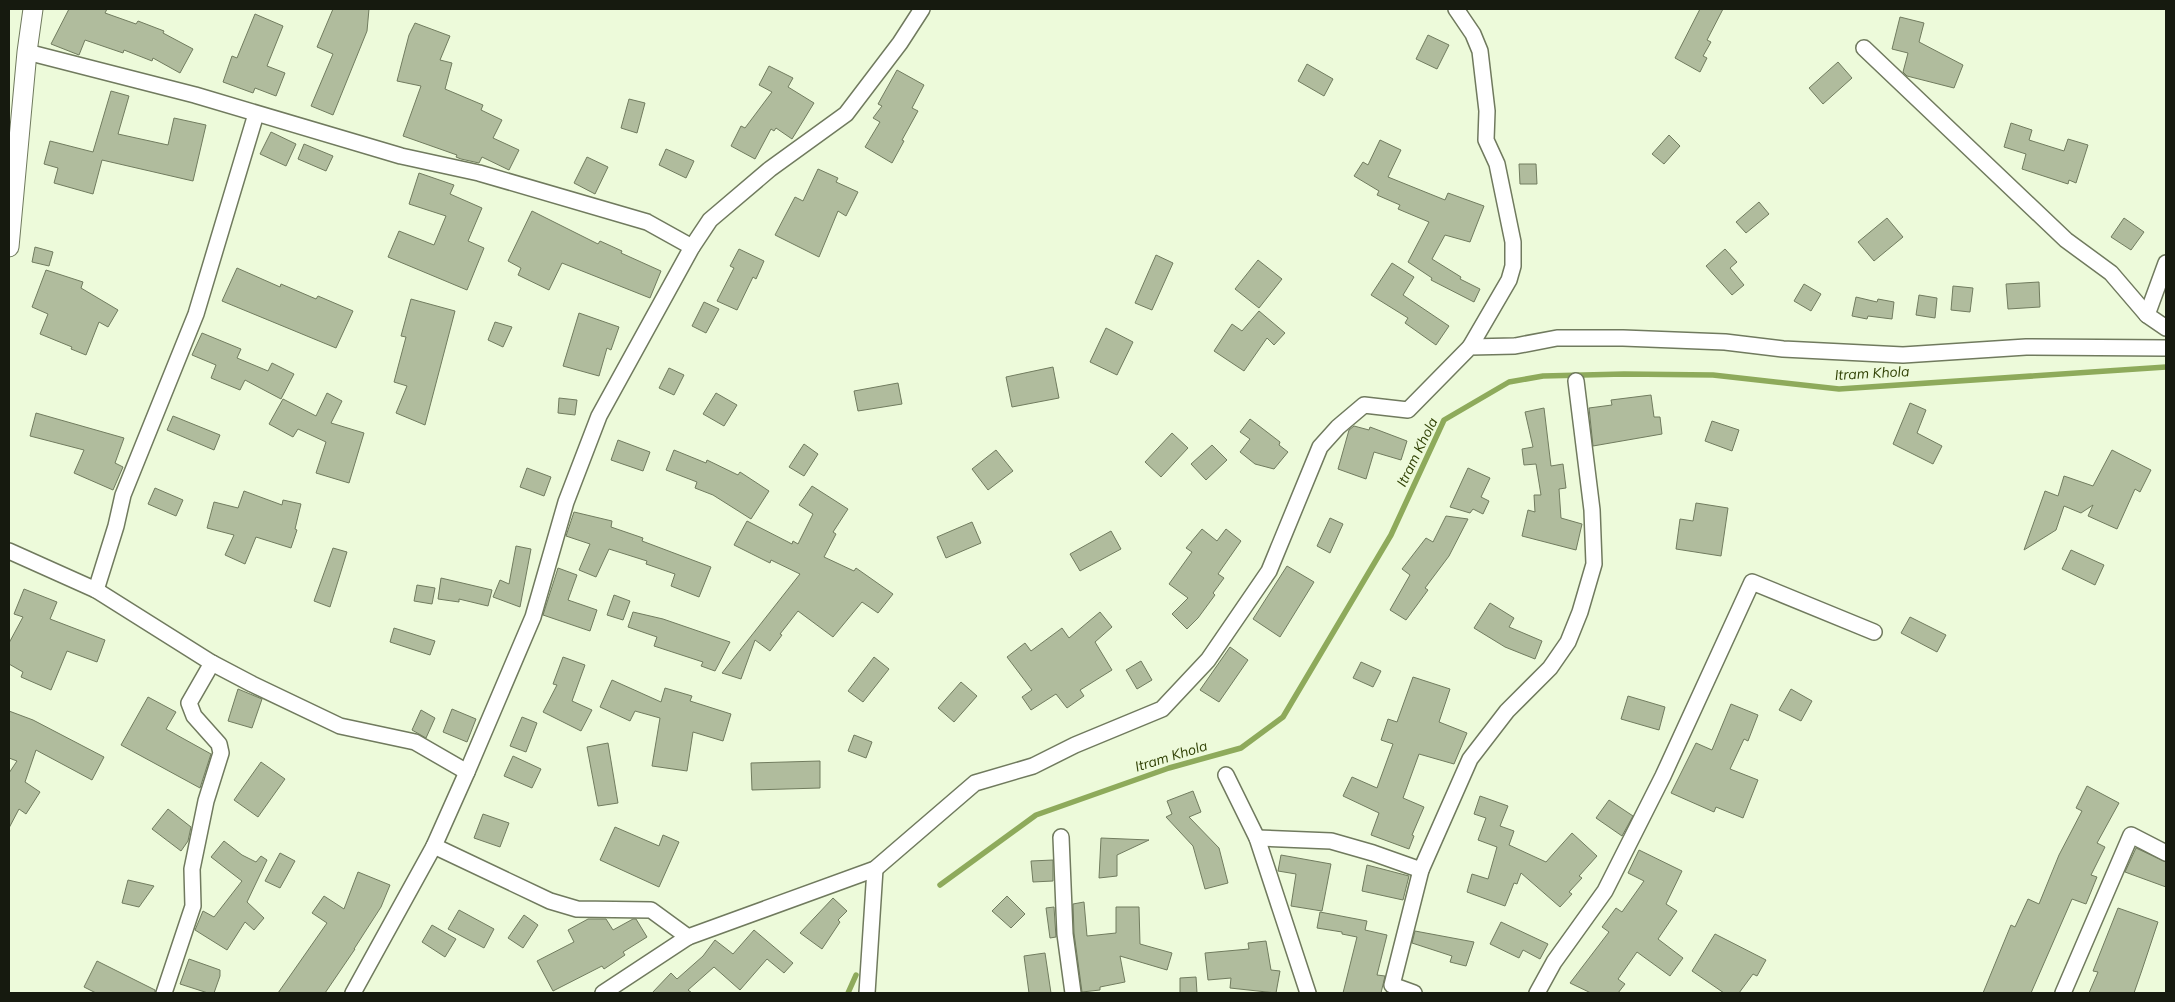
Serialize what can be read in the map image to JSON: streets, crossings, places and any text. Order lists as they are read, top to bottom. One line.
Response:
{"water":["Itram Khola"]}
